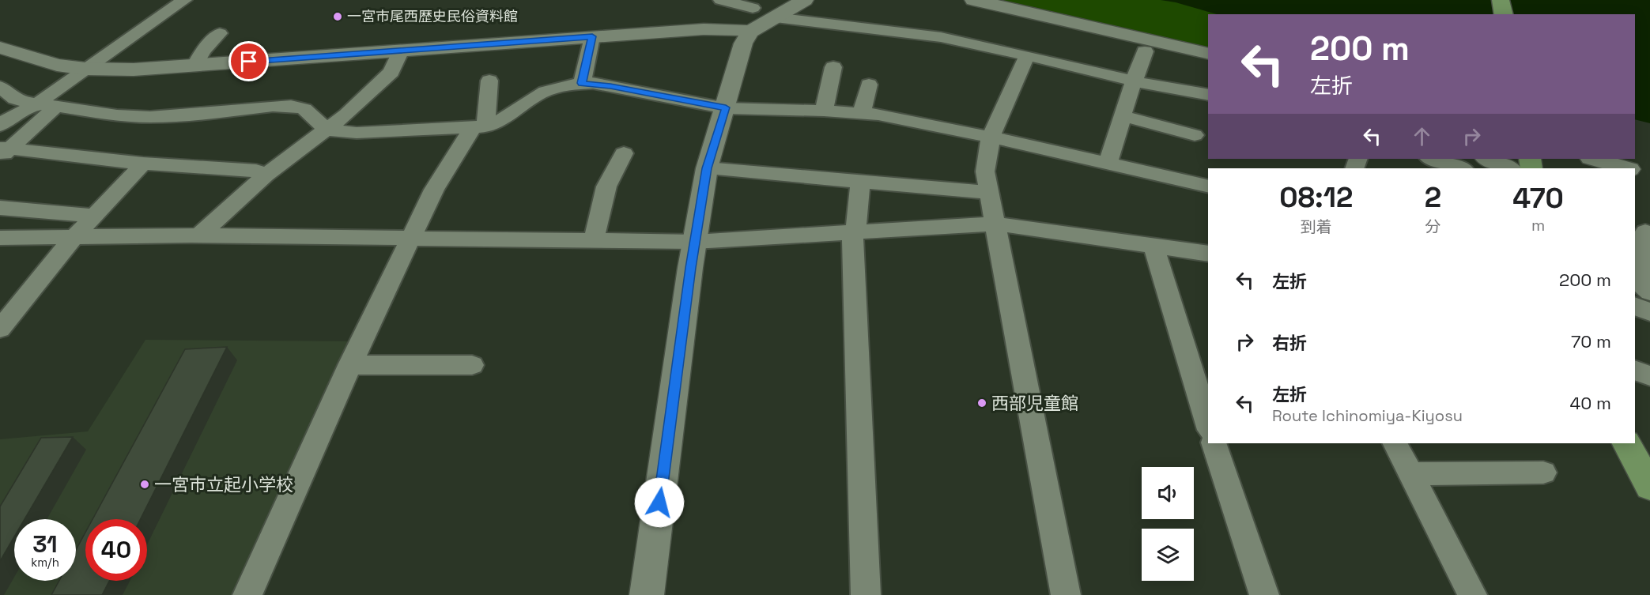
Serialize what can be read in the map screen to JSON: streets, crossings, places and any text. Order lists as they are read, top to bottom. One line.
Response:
{"places":["一宮市尾西歴史民俗資料館","西部児童館","一宮市立起小学校"],"page":{"turn":["200 m","左折"],"eta":["08:12","到着","2","分","470","m"],"list":[{"name":"左折","value":"200 m"},{"name":"右折","value":"70 m"},{"name":"左折","note":"Route Ichinomiya-Kiyosu","value":"40 m"}],"speed":"31 km/h","limit":"40"}}
